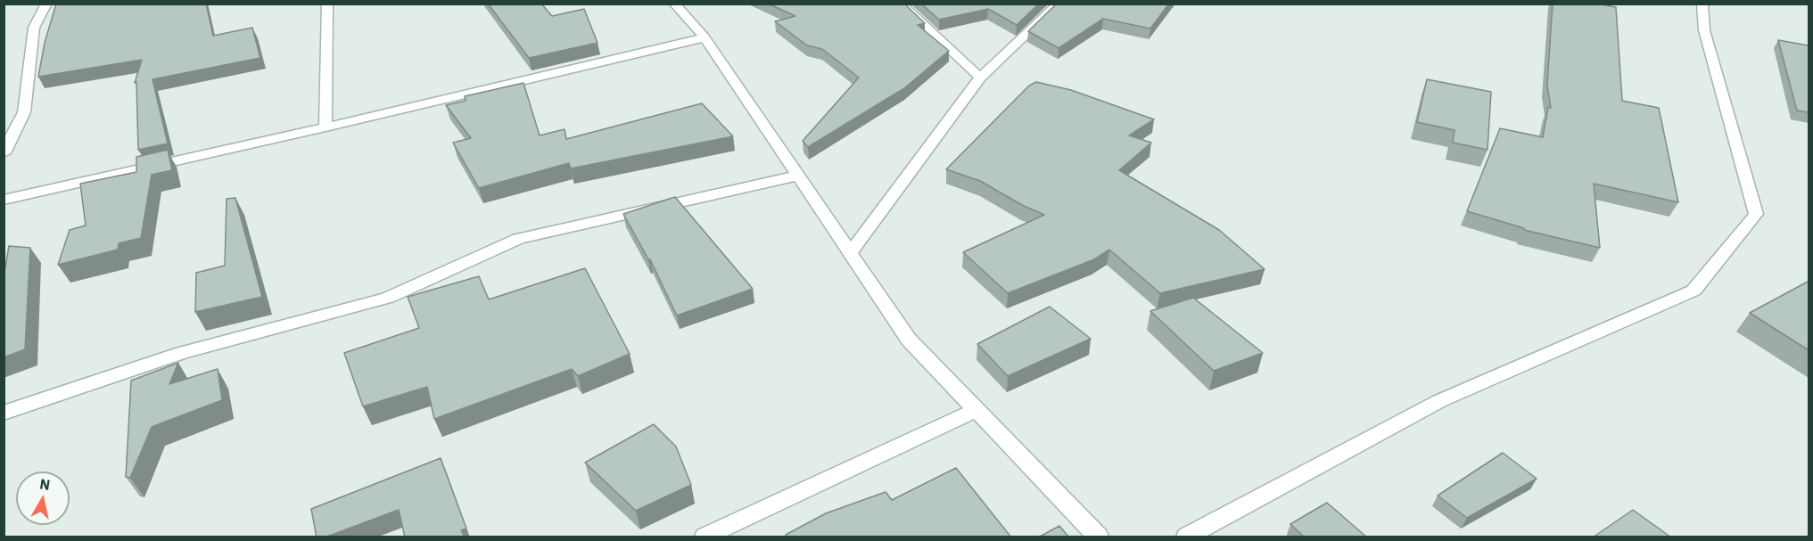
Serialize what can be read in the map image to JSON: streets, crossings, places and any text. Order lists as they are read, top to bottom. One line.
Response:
{"north":"top"}
